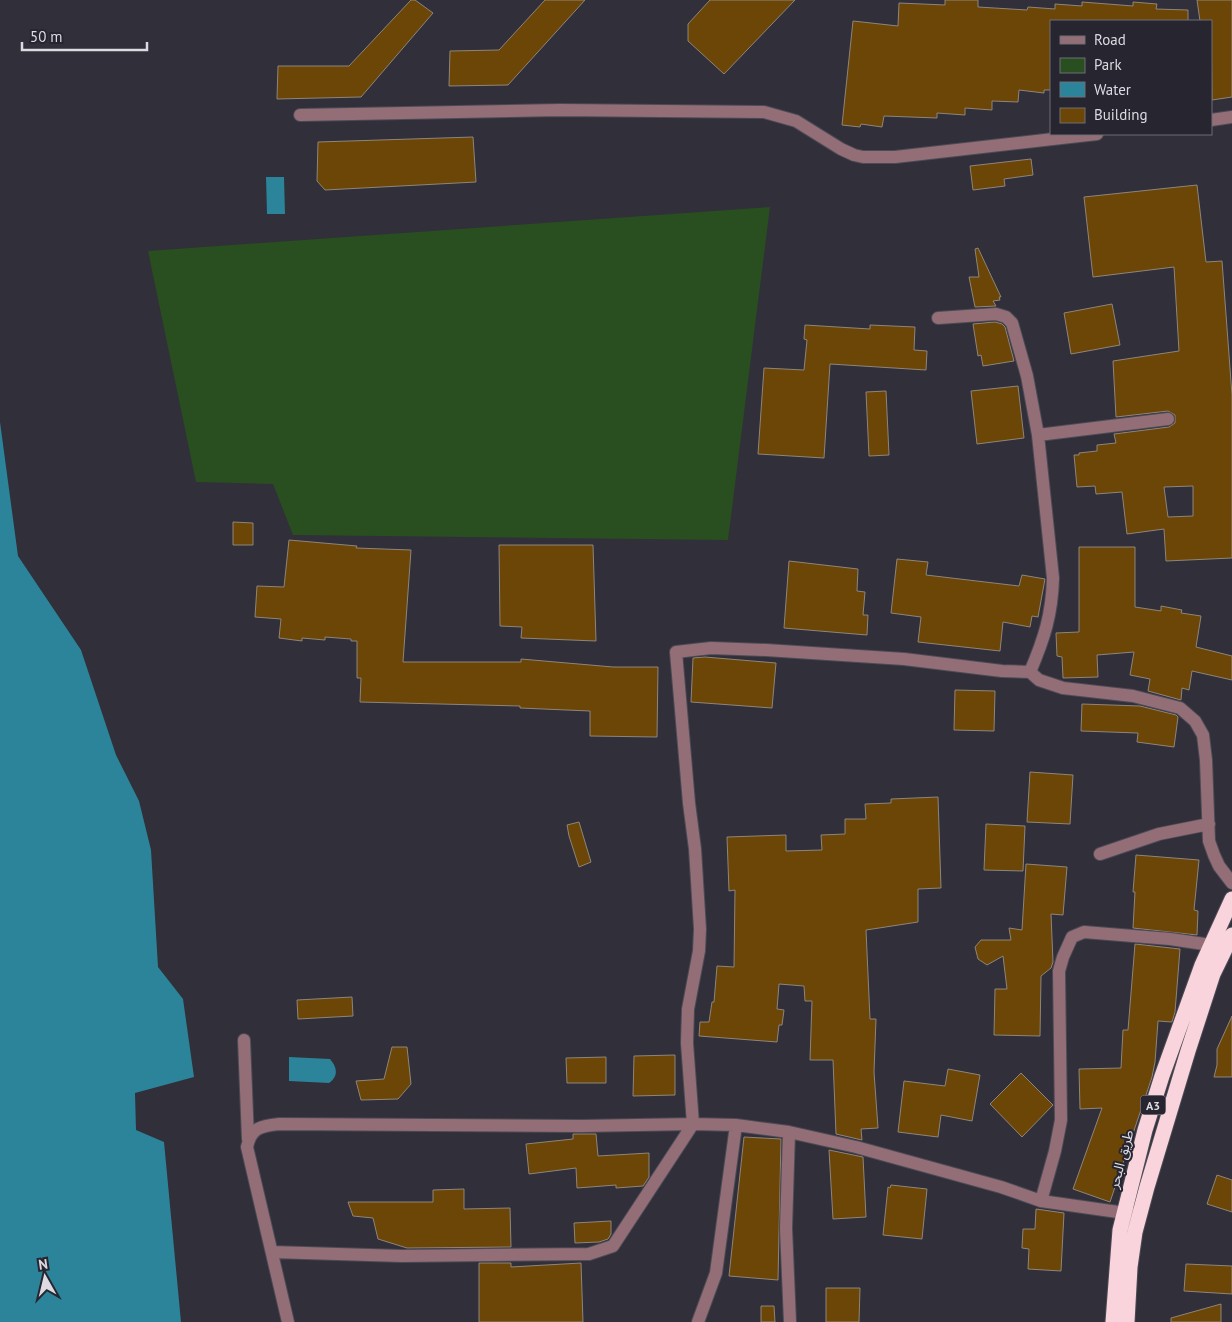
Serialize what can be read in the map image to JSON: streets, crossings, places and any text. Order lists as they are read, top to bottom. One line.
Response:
{"streets":{"highway":["A3","طريق البحر"]},"legend":["Road","Park","Water","Building"],"scale_bar":"50 m","north":"top"}
